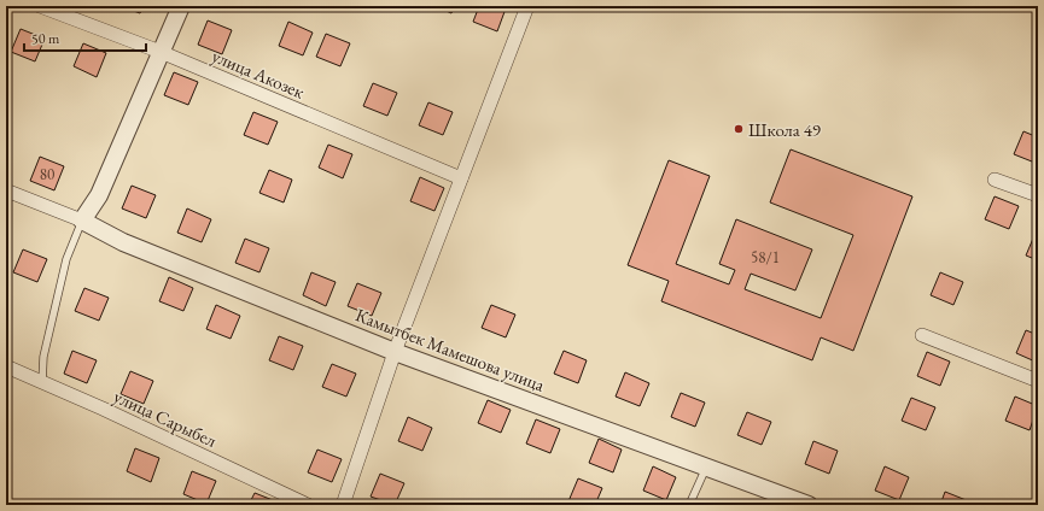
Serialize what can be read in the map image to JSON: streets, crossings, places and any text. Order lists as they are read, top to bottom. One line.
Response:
{"streets":{"street":["улица Акозек","Камытбек Мамешова улица","улица Сарыбел"]},"places":["Школа 49"],"house_numbers":["80","58/1"],"scale_bar":"50 m"}
